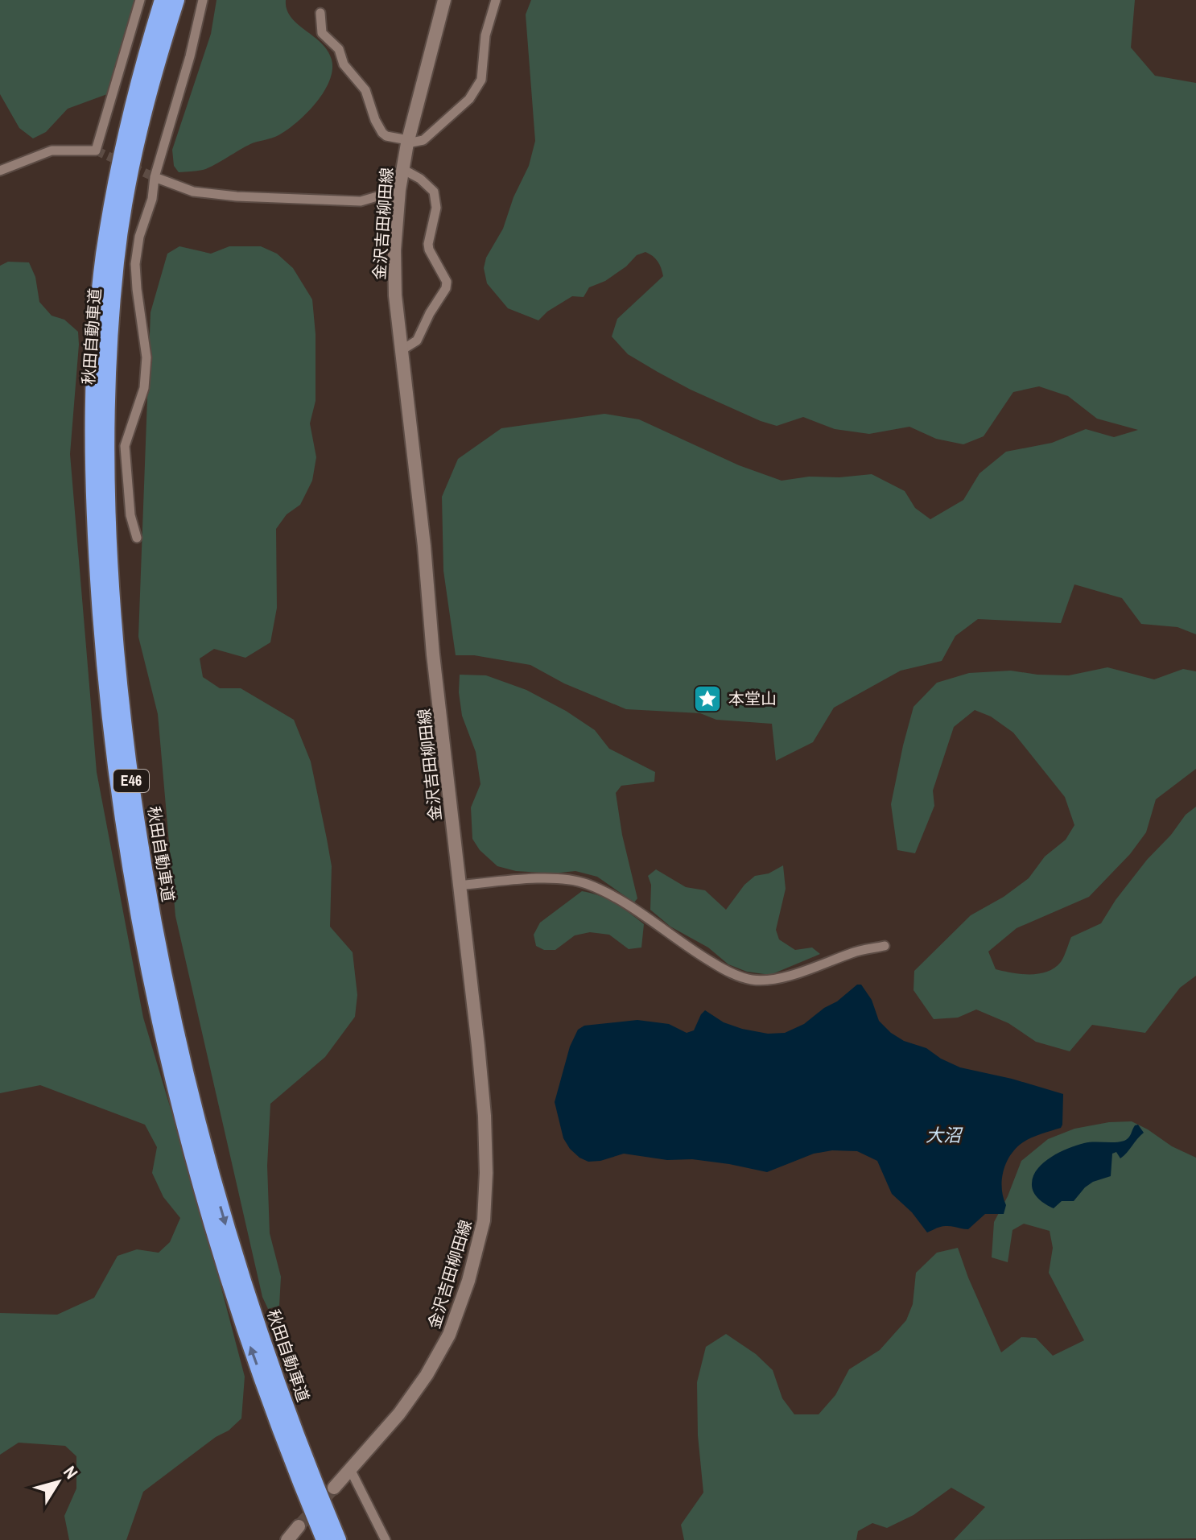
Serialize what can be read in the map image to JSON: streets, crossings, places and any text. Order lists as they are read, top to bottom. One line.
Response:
{"streets":{"highway":["秋田自動車道","E46"],"main road":["金沢吉田柳田線"]},"water":["大沼"],"places":{"place":["本堂山"]},"north":"top right"}
